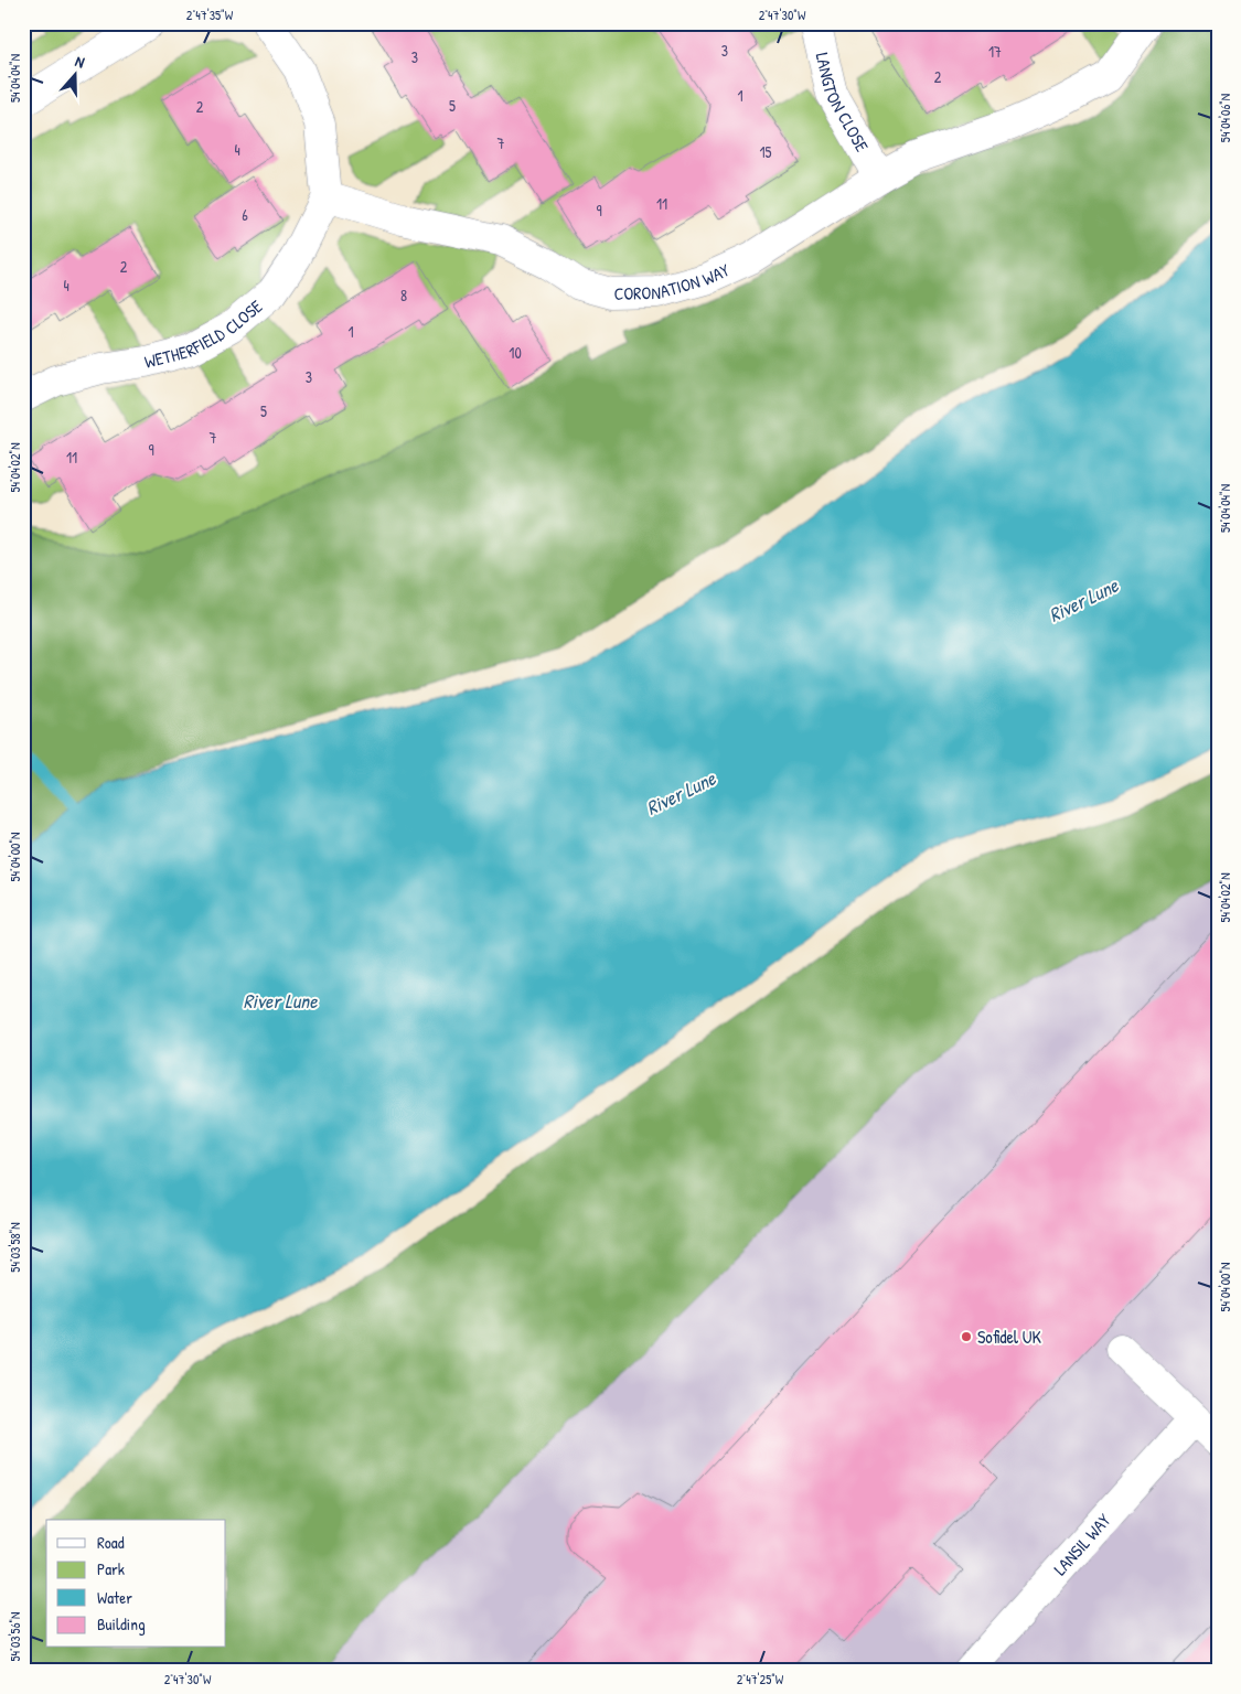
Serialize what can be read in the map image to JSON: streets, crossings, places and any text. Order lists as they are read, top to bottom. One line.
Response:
{"streets":{"street":["LANGTON CLOSE","CORONATION WAY","WETHERFIELD CLOSE","LANSIL WAY"]},"crossings":[["LANGTON CLOSE","CORONATION WAY"],["CORONATION WAY","WETHERFIELD CLOSE"]],"water":["River Lune"],"places":["Sofidel UK"],"house_numbers":["3","17","3","2","1","5","2","7","4","15","11","9","6","2","4","8","1","10","3","5","7","9","11"],"legend":["Road","Park","Water","Building"],"north":"top","coordinates":["2°47'35\"W","2°47'30\"W","54°04'04\"N","54°04'06\"N","54°04'02\"N","54°04'00\"N","54°03'58\"N","54°03'56\"N","2°47'25\"W"]}
